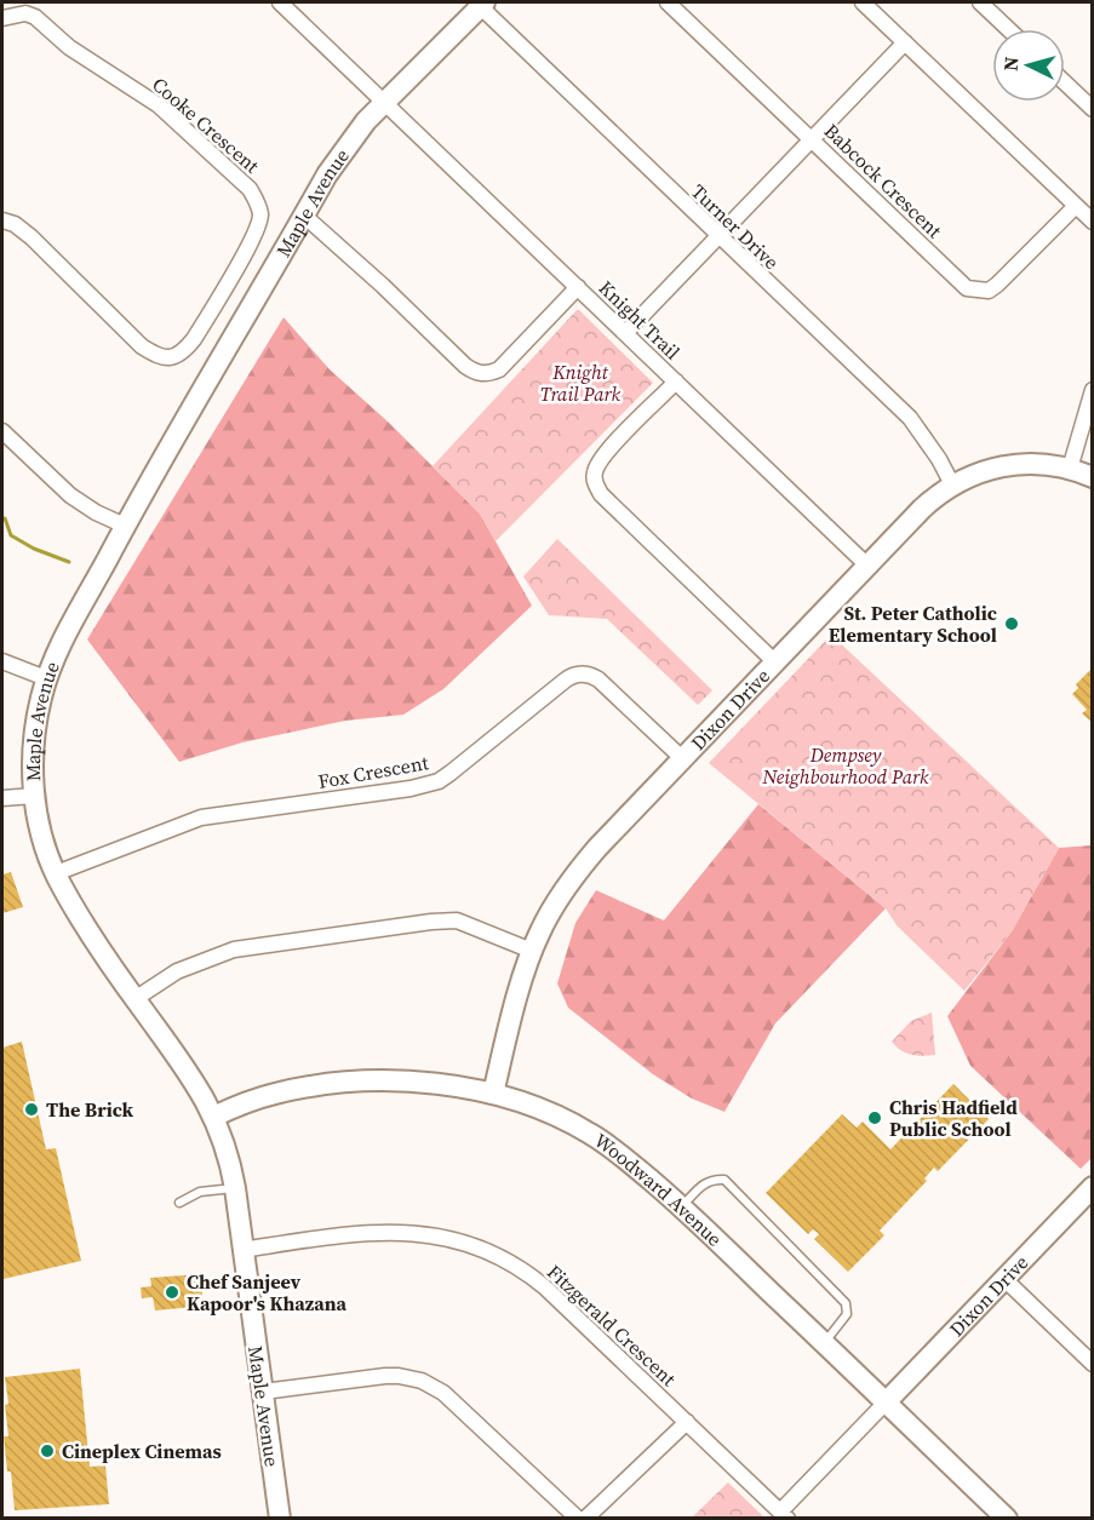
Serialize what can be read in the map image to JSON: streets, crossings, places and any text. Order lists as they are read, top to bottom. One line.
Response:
{"streets":{"street":["Cooke Crescent","Babcock Crescent","Maple Avenue","Turner Drive","Knight Trail","Dixon Drive","Fox Crescent","Woodward Avenue","Fitzgerald Crescent"]},"crossings":[["Maple Avenue","Turner Drive"],["Maple Avenue","Knight Trail"],["Maple Avenue","Fox Crescent"],["Maple Avenue","Woodward Avenue"],["Maple Avenue","Fitzgerald Crescent"],["Turner Drive","Dixon Drive"],["Knight Trail","Dixon Drive"],["Dixon Drive","Fox Crescent"],["Dixon Drive","Woodward Avenue"]],"parks":["Knight Trail Park","Dempsey Neighbourhood Park"],"places":["St. Peter Catholic Elementary School","The Brick","Chris Hadfield Public School","Chef Sanjeev Kapoor's Khazana","Cineplex Cinemas"],"north":"left"}
